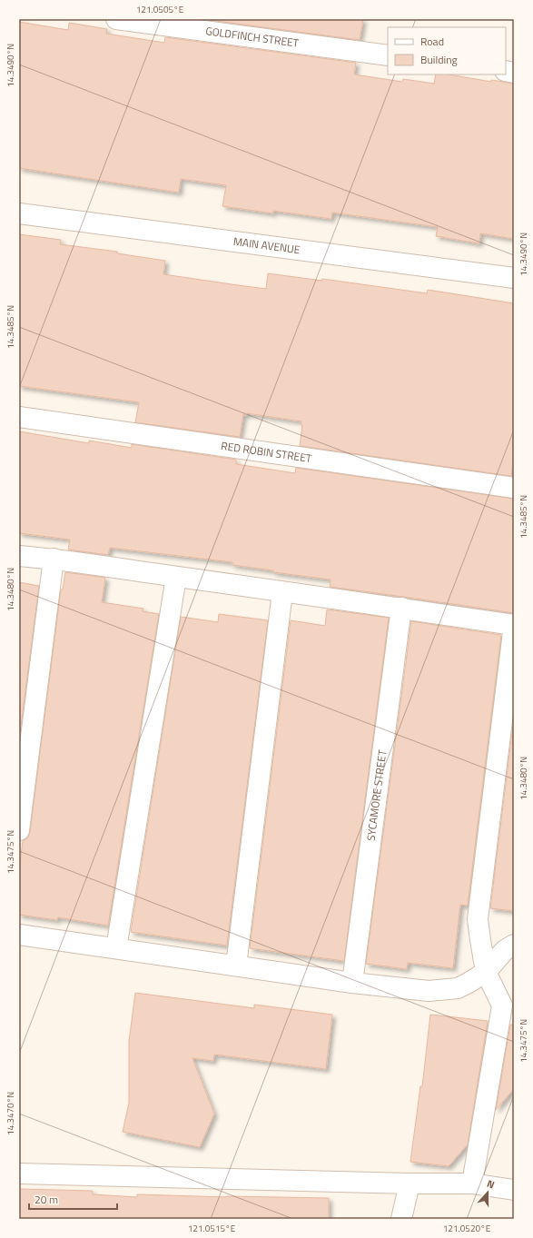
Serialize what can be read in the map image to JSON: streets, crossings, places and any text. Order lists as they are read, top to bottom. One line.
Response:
{"streets":{"street":["GOLDFINCH STREET","MAIN AVENUE","RED ROBIN STREET","SYCAMORE STREET"]},"legend":["Road","Building"],"scale_bar":"20 m","north":"top","coordinates":["121.0505°E","14.3490°N","14.3485°N","14.3480°N","14.3475°N","14.3470°N","121.0515°E","121.0520°E"]}
